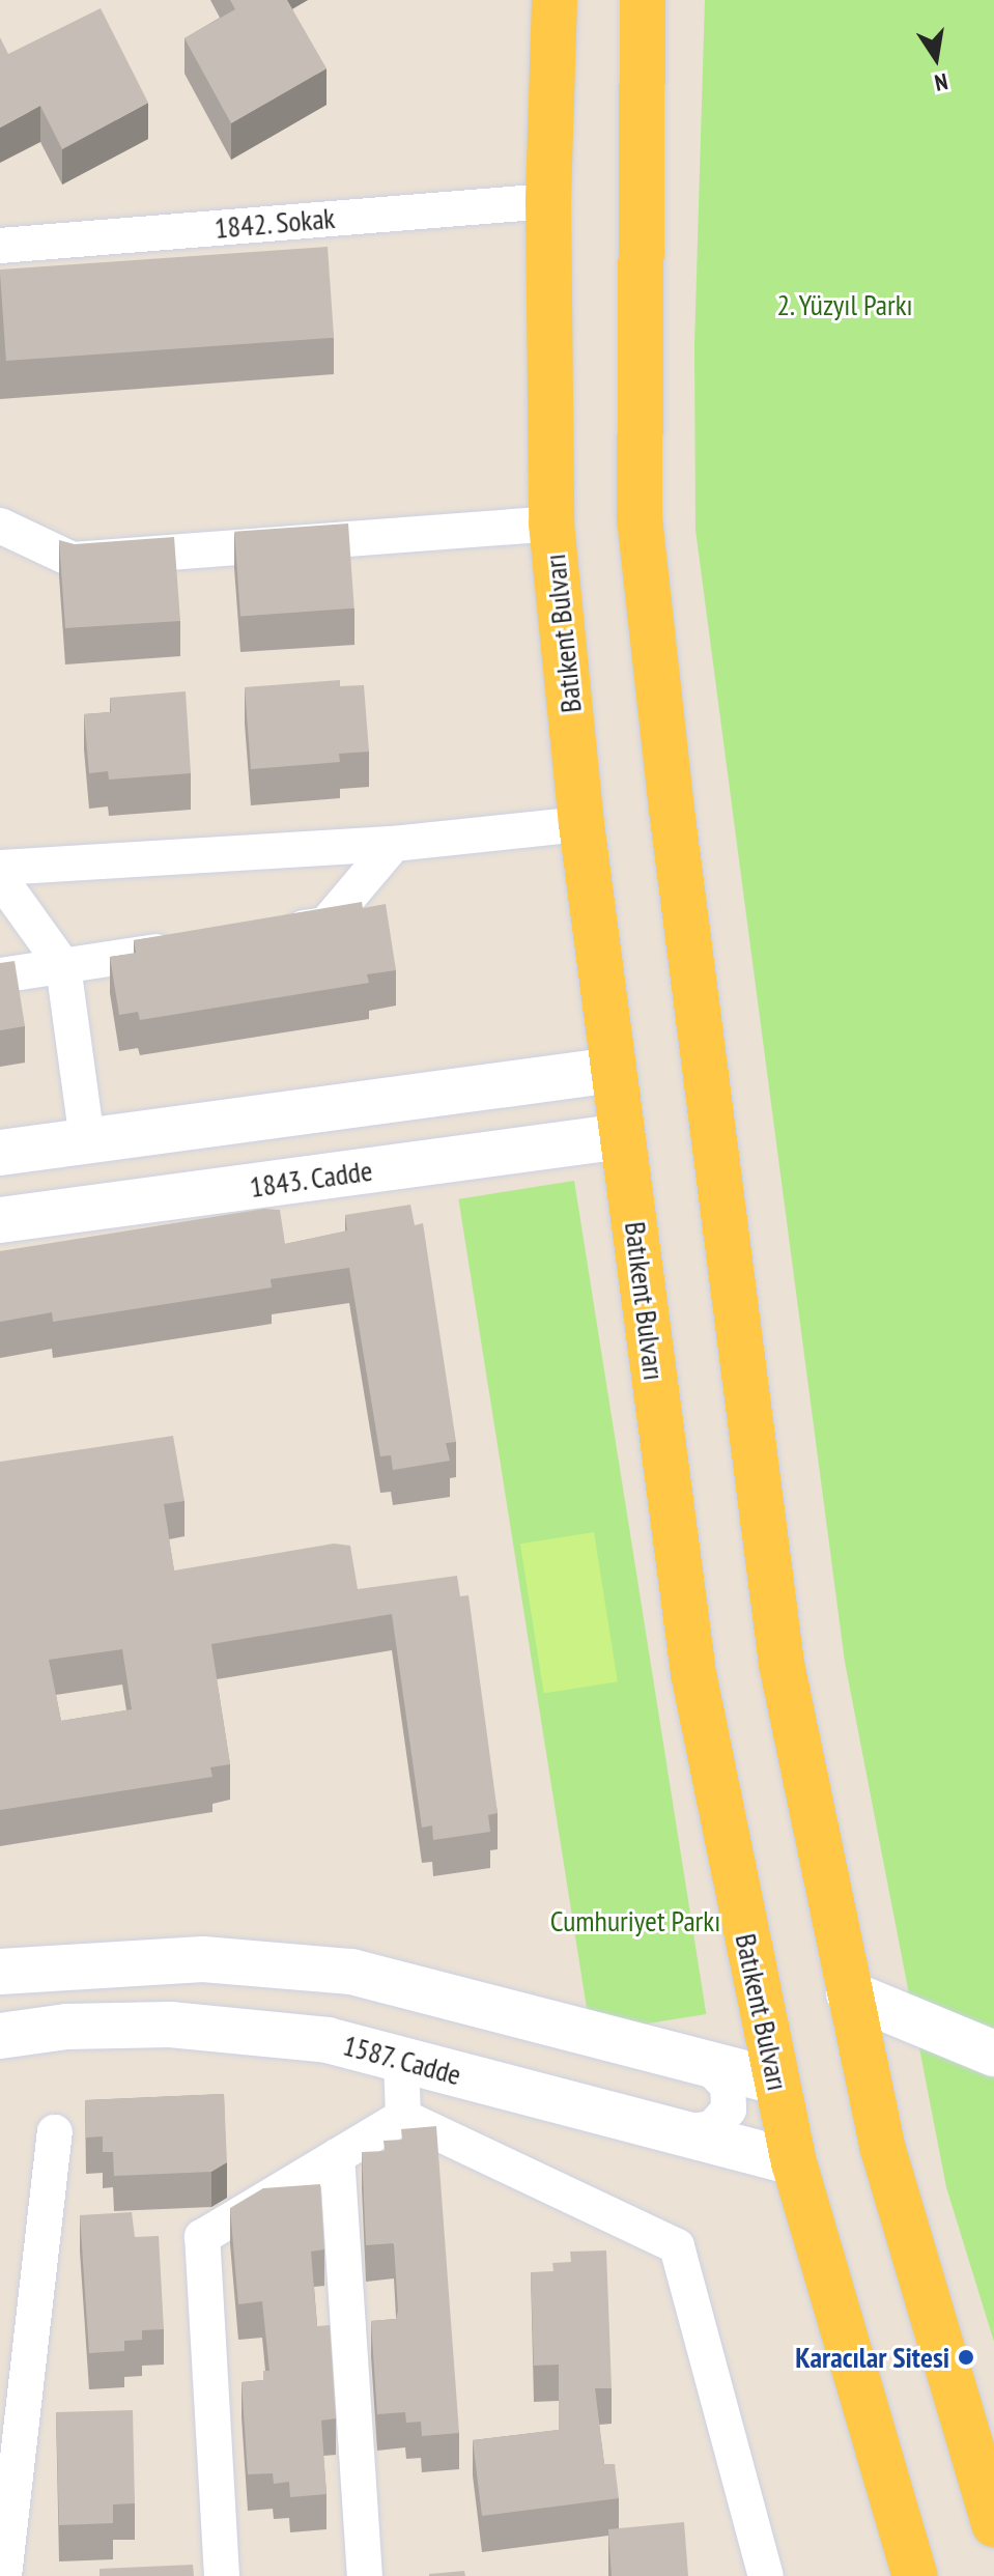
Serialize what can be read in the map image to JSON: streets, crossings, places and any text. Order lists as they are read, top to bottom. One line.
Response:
{"streets":{"main road":["Batıkent Bulvarı","1843. Cadde","1587. Cadde"],"street":["1842. Sokak"]},"crossings":[["1842. Sokak","Batıkent Bulvarı"],["Batıkent Bulvarı","1843. Cadde"],["Batıkent Bulvarı","1587. Cadde"]],"parks":["2. Yüzyıl Parkı","Cumhuriyet Parkı"],"places":["Karacılar Sitesi"],"north":"bottom"}
